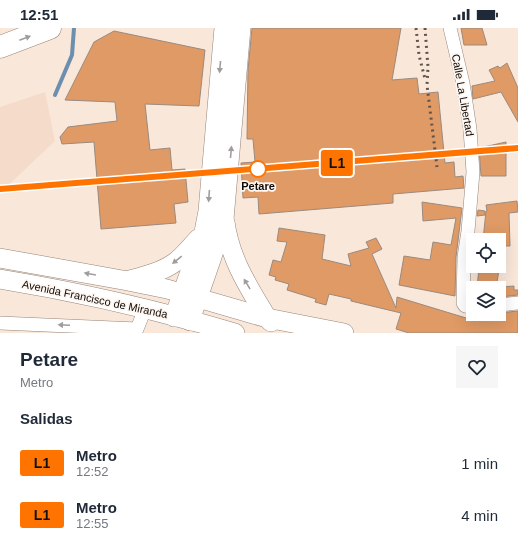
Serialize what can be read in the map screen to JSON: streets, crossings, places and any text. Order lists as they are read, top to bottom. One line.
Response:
{"streets":{"main road":["Avenida Francisco de Miranda"],"street":["Calle La Libertad"]},"places":["Petare"],"lines":["metro line L1"],"page":{"status":"12:51","on_map":"L1","heading":[["Petare","Metro"],"Salidas"],"list":[{"mark":"L1","name":"Metro","note":"12:52","value":"1 min"},{"mark":"L1","name":"Metro","note":"12:55","value":"4 min"}]}}
